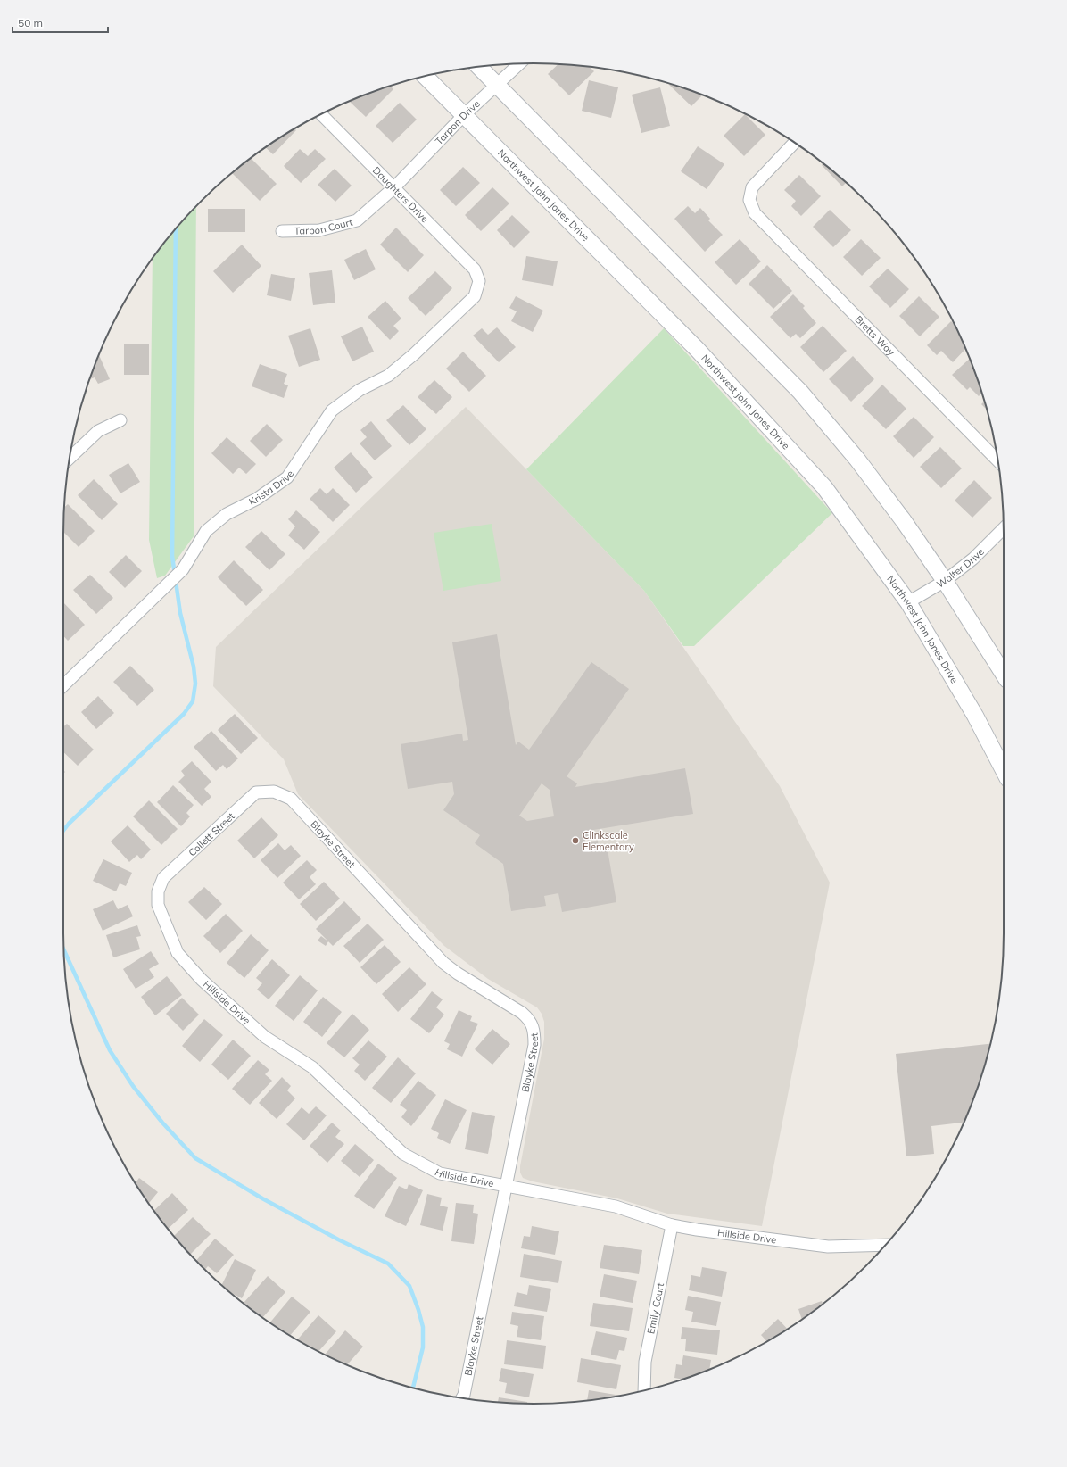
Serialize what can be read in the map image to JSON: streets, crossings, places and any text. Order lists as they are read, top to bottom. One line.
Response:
{"streets":{"main road":["Northwest John Jones Drive"],"street":["Tarpon Drive","Daughters Drive","Tarpon Court","Bretts Way","Krista Drive","Walter Drive","Collett Street","Blayke Street","Hillside Drive","Emily Court"]},"crossings":[["Tarpon Drive","Daughters Drive"],["Tarpon Drive","Northwest John Jones Drive"],["Tarpon Drive","Tarpon Court"],["Daughters Drive","Tarpon Court"],["Daughters Drive","Krista Drive"],["Northwest John Jones Drive","Walter Drive"],["Collett Street","Blayke Street"],["Collett Street","Hillside Drive"],["Blayke Street","Hillside Drive"],["Hillside Drive","Emily Court"]],"places":["Clinkscale Elementary"],"scale_bar":"50 m"}
